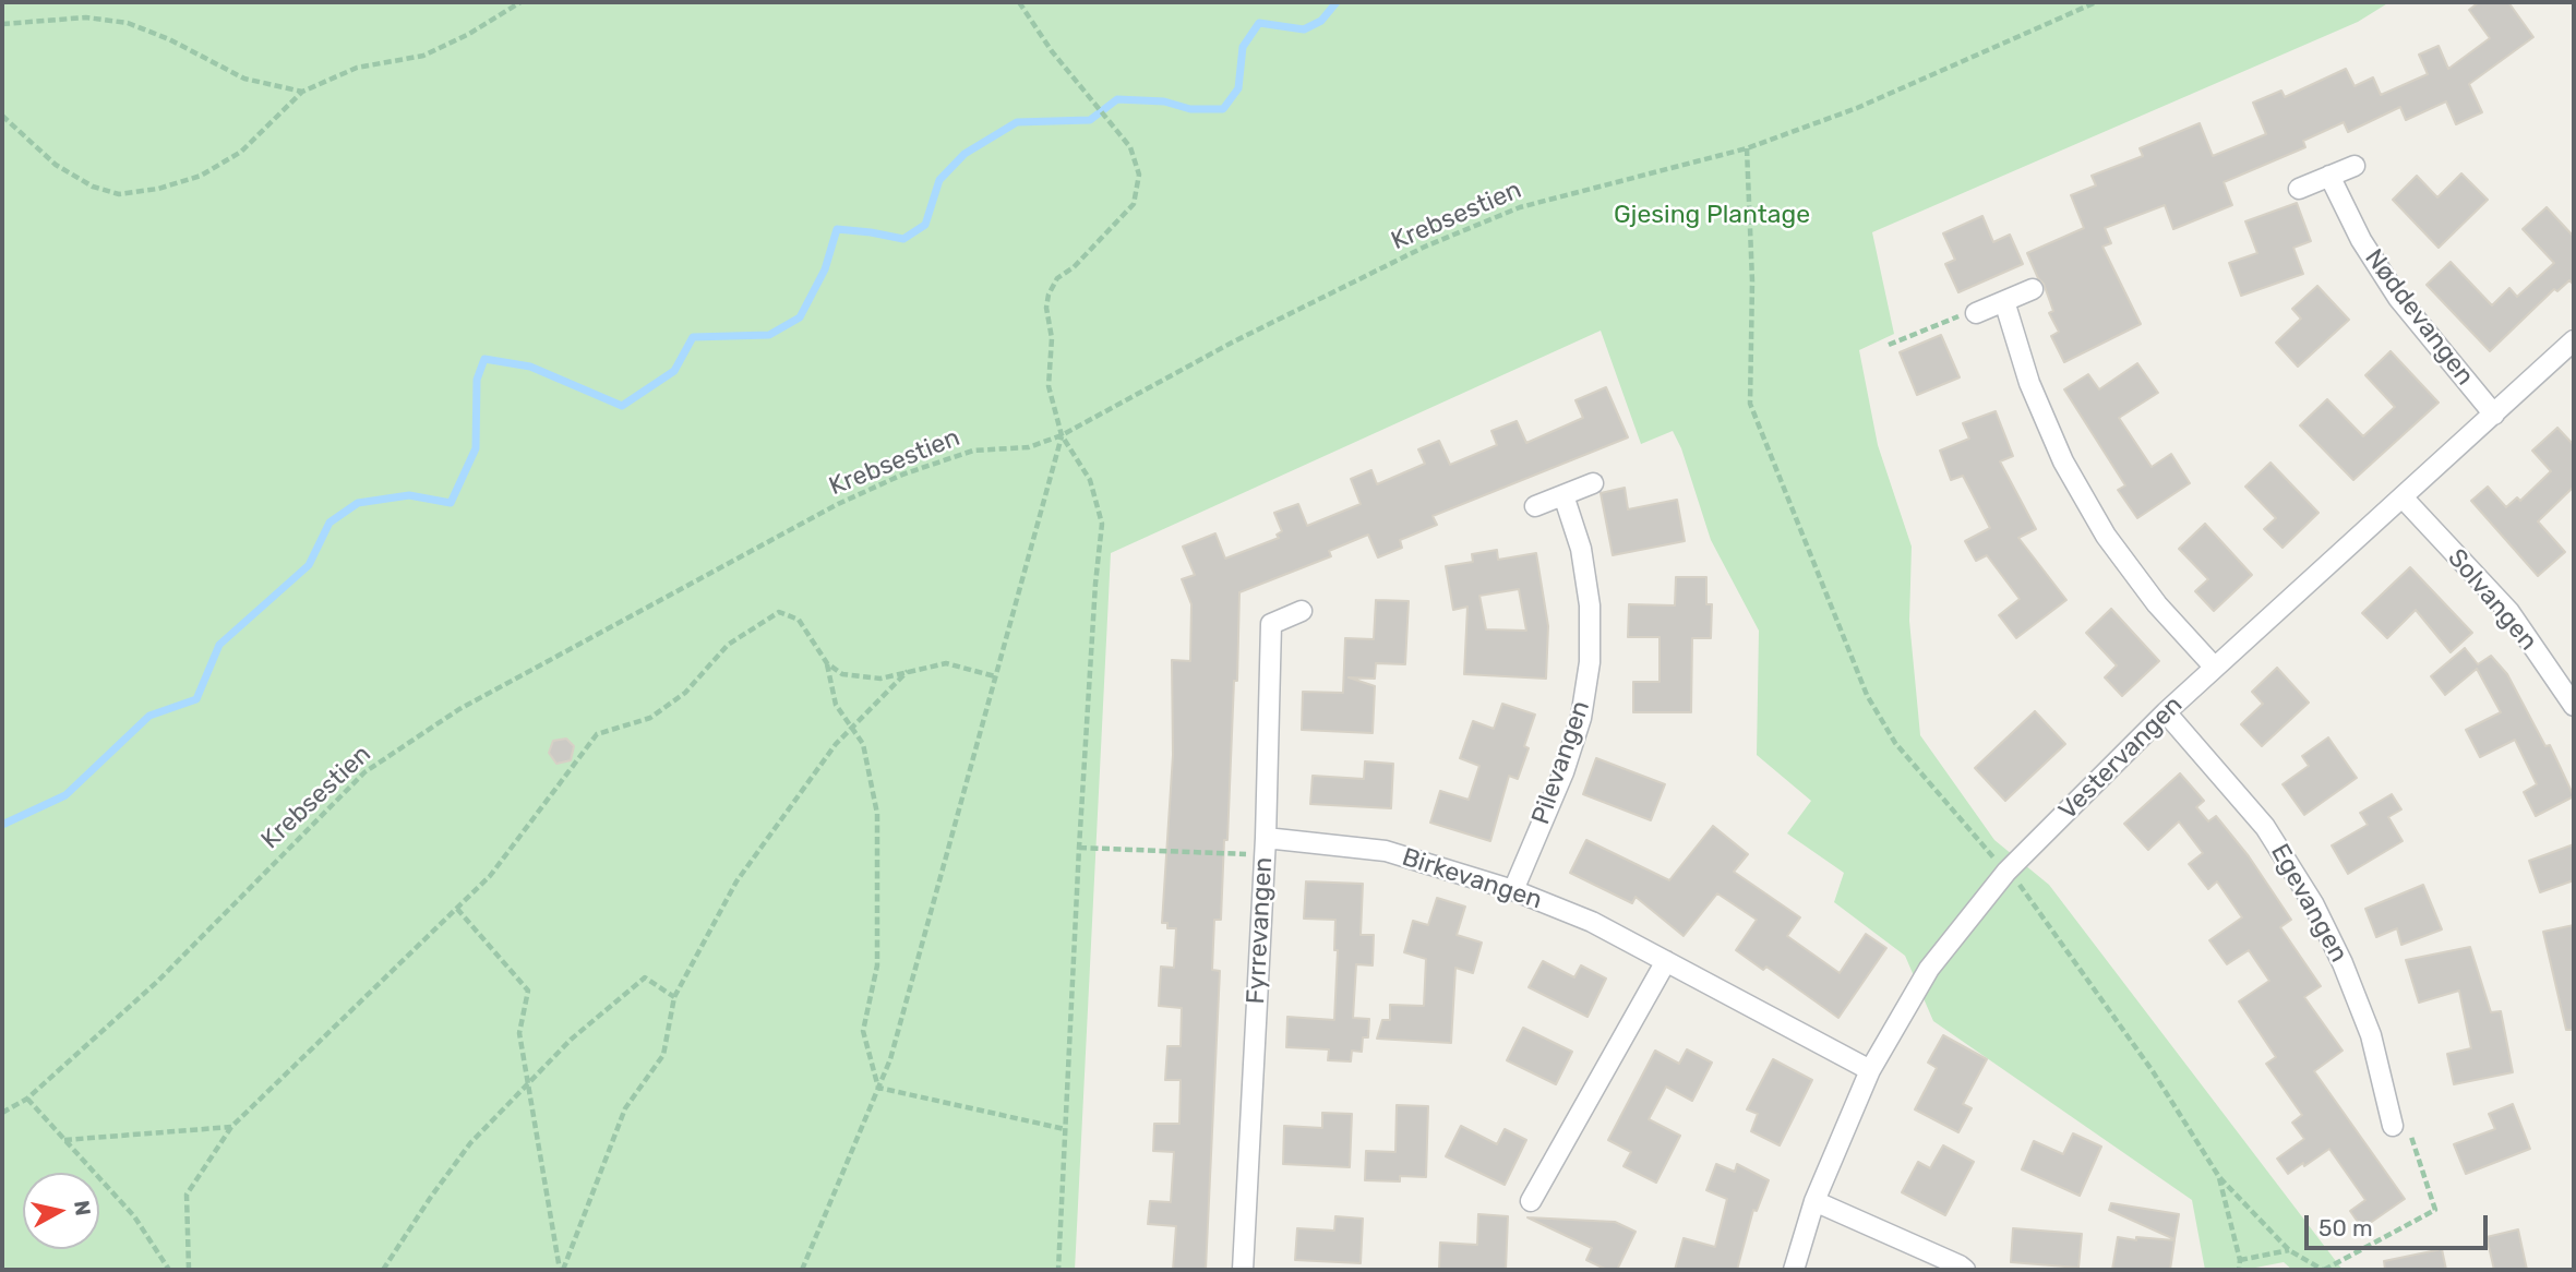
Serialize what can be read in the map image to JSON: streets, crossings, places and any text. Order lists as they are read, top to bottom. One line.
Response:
{"streets":{"street":["Nøddevangen","Solvangen","Vestervangen","Pilevangen","Birkevangen","Egevangen","Fyrrevangen"],"path":["Krebsestien"]},"crossings":[["Nøddevangen","Vestervangen"],["Solvangen","Vestervangen"],["Vestervangen","Birkevangen"],["Vestervangen","Egevangen"],["Pilevangen","Birkevangen"],["Birkevangen","Fyrrevangen"]],"parks":["Gjesing Plantage"],"scale_bar":"50 m","north":"right"}
